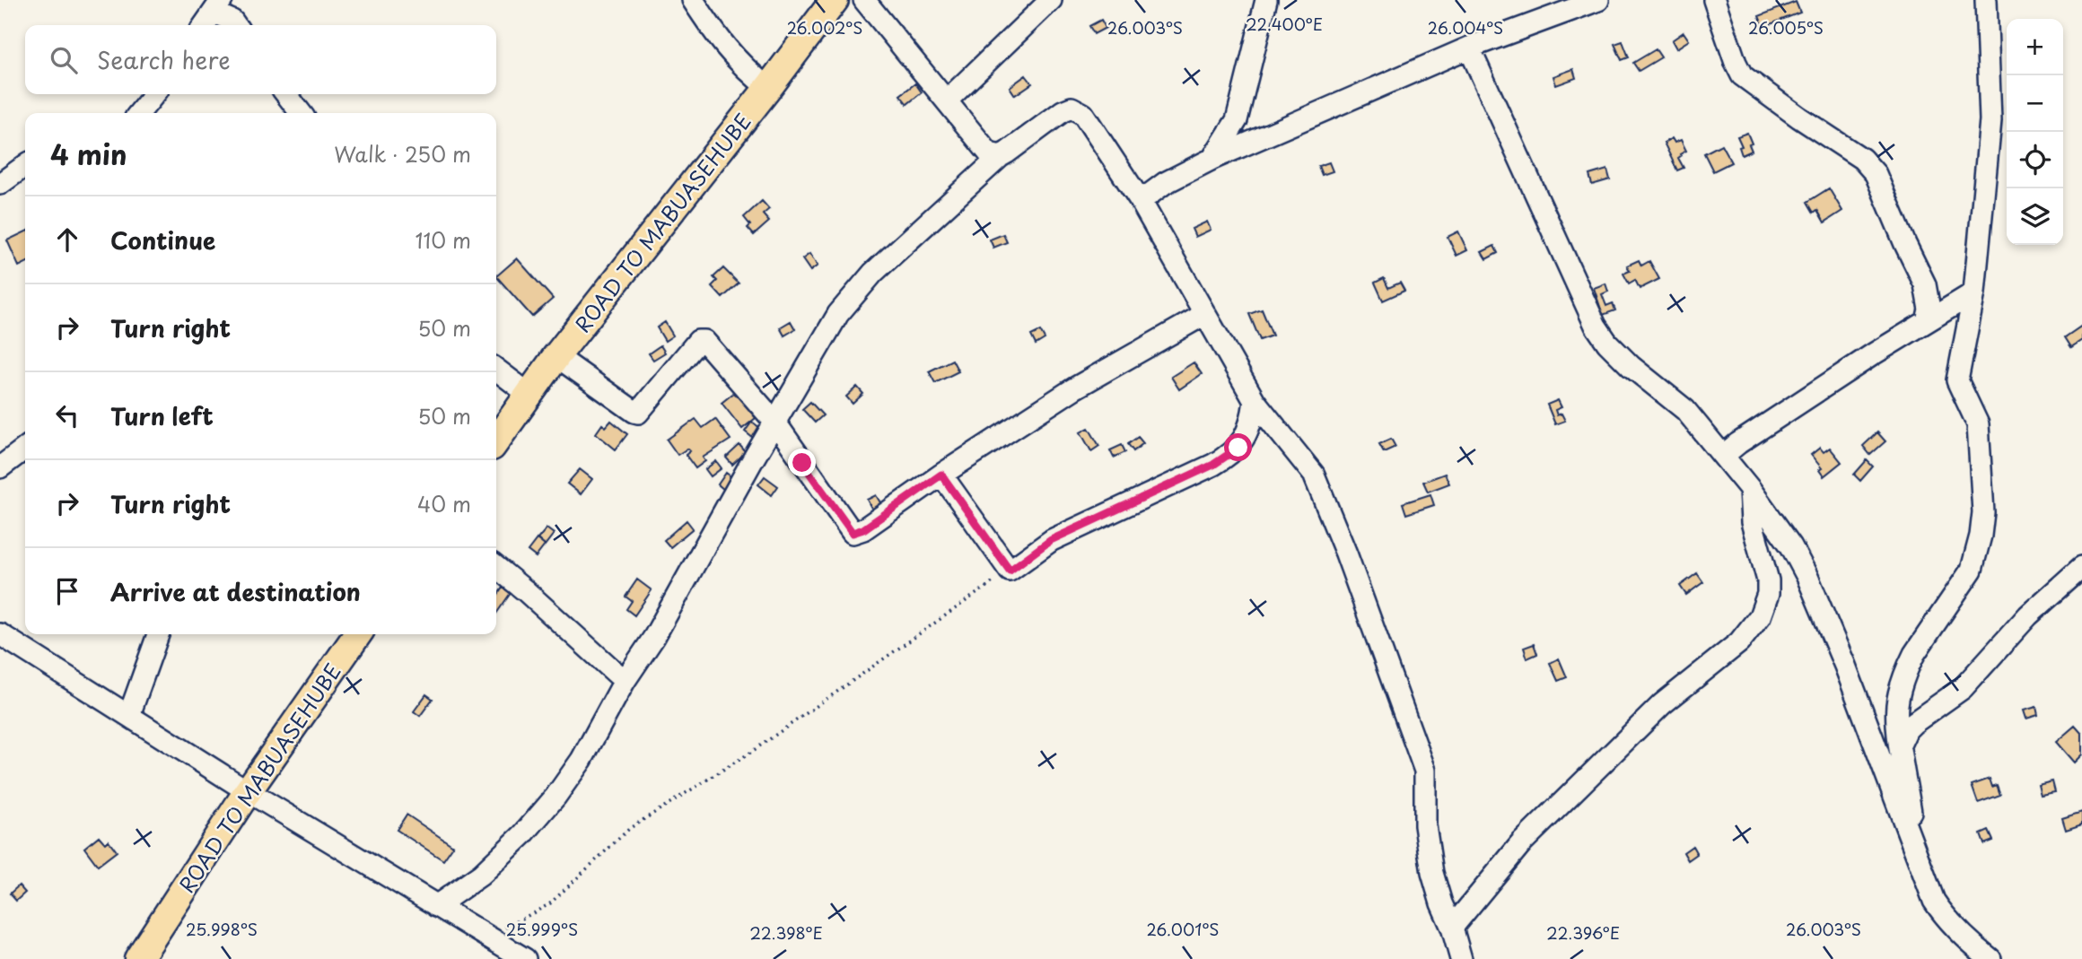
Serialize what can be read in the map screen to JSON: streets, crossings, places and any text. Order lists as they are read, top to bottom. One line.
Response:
{"streets":{"main road":["ROAD TO MABUASEHUBE"]},"page":{"map_buttons":["+","−"],"search":"Search here","heading":["4 min","Walk · 250 m"],"list":[["Continue","110 m"],["Turn right","50 m"],["Turn left","50 m"],["Turn right","40 m"],"Arrive at destination"]},"coordinates":["22.400°E","26.002°S","26.003°S","26.004°S","26.005°S","25.998°S","25.999°S","26.001°S","22.398°E","22.396°E"]}
